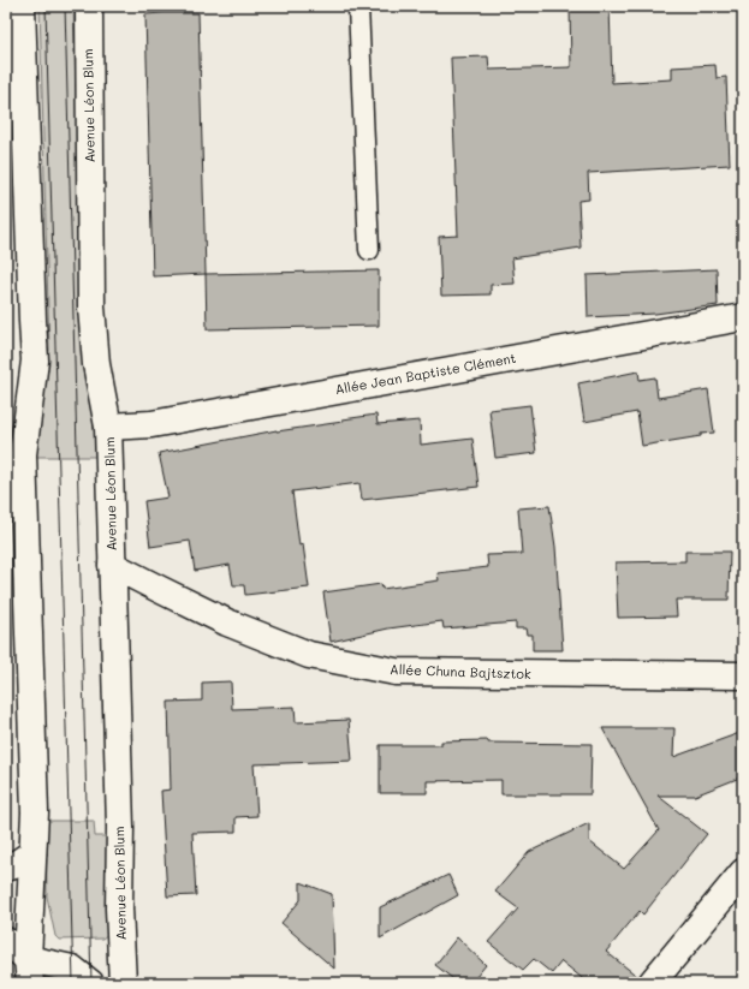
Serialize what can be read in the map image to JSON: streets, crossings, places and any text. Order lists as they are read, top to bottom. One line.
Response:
{"streets":{"main road":["Avenue Léon Blum","Allée Jean Baptiste Clément","Allée Chuna Bajtsztok"]},"crossings":[["Avenue Léon Blum","Allée Jean Baptiste Clément"],["Avenue Léon Blum","Allée Chuna Bajtsztok"]]}
